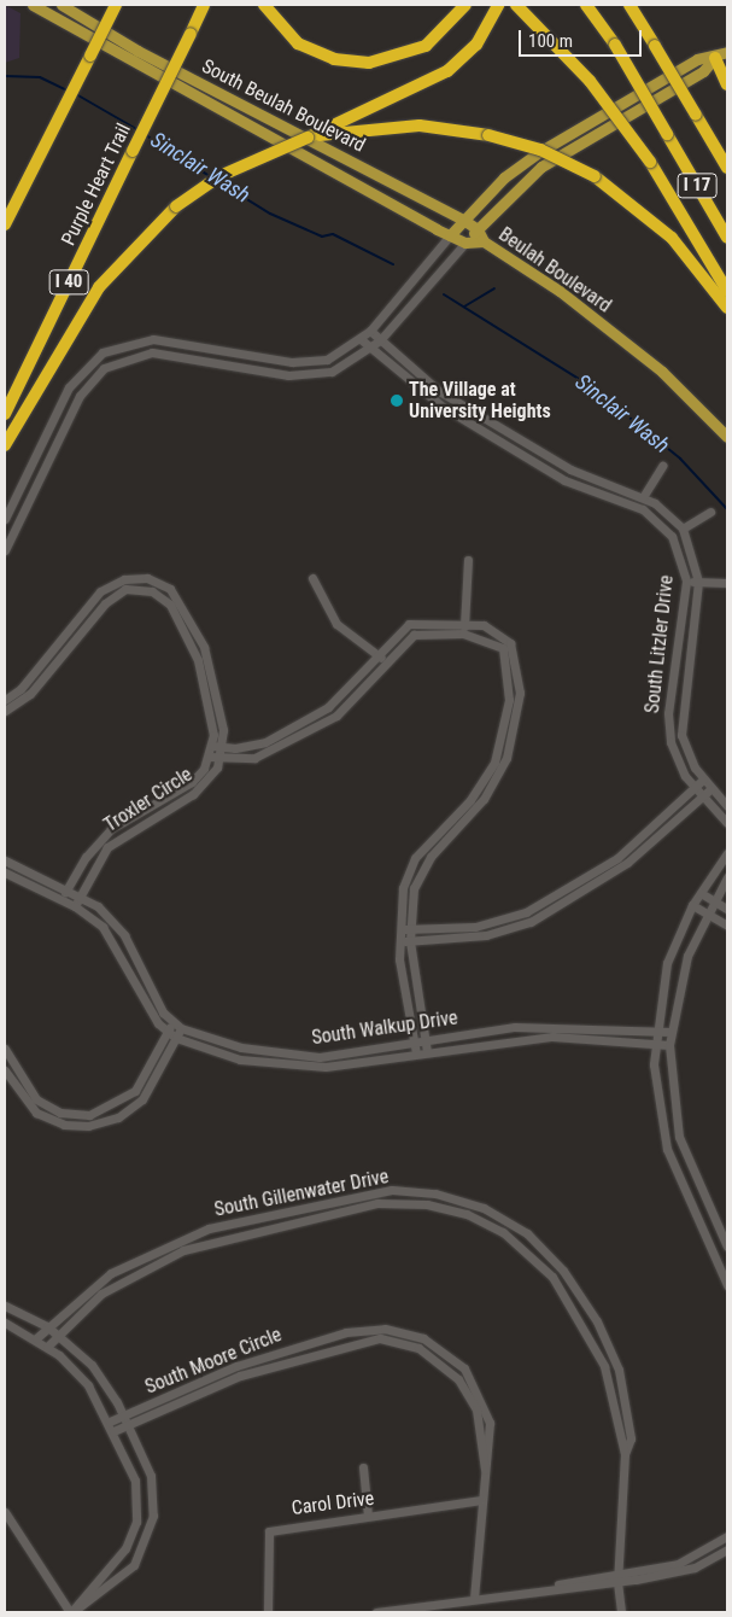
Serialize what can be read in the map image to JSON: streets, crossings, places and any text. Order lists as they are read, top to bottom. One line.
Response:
{"streets":{"highway":["Purple Heart Trail","I 17","I 40"],"main road":["South Beulah Boulevard","Beulah Boulevard"],"street":["South Litzler Drive","Troxler Circle","South Walkup Drive","South Gillenwater Drive","South Moore Circle","Carol Drive"]},"crossings":[["South Beulah Boulevard","Beulah Boulevard"],["Troxler Circle","South Walkup Drive"],["South Moore Circle","Carol Drive"]],"water":["Sinclair Wash"],"places":["The Village at University Heights"],"scale_bar":"100 m"}
